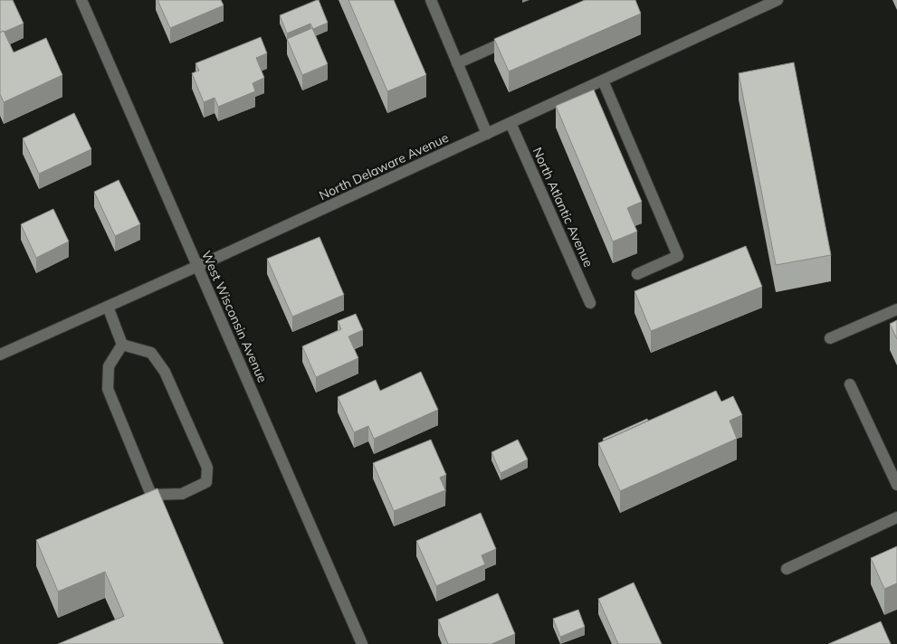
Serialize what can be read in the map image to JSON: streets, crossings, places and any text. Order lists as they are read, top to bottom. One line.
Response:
{"streets":{"street":["North Delaware Avenue","North Atlantic Avenue","West Wisconsin Avenue"]},"crossings":[["North Delaware Avenue","North Atlantic Avenue"],["North Delaware Avenue","West Wisconsin Avenue"]]}
